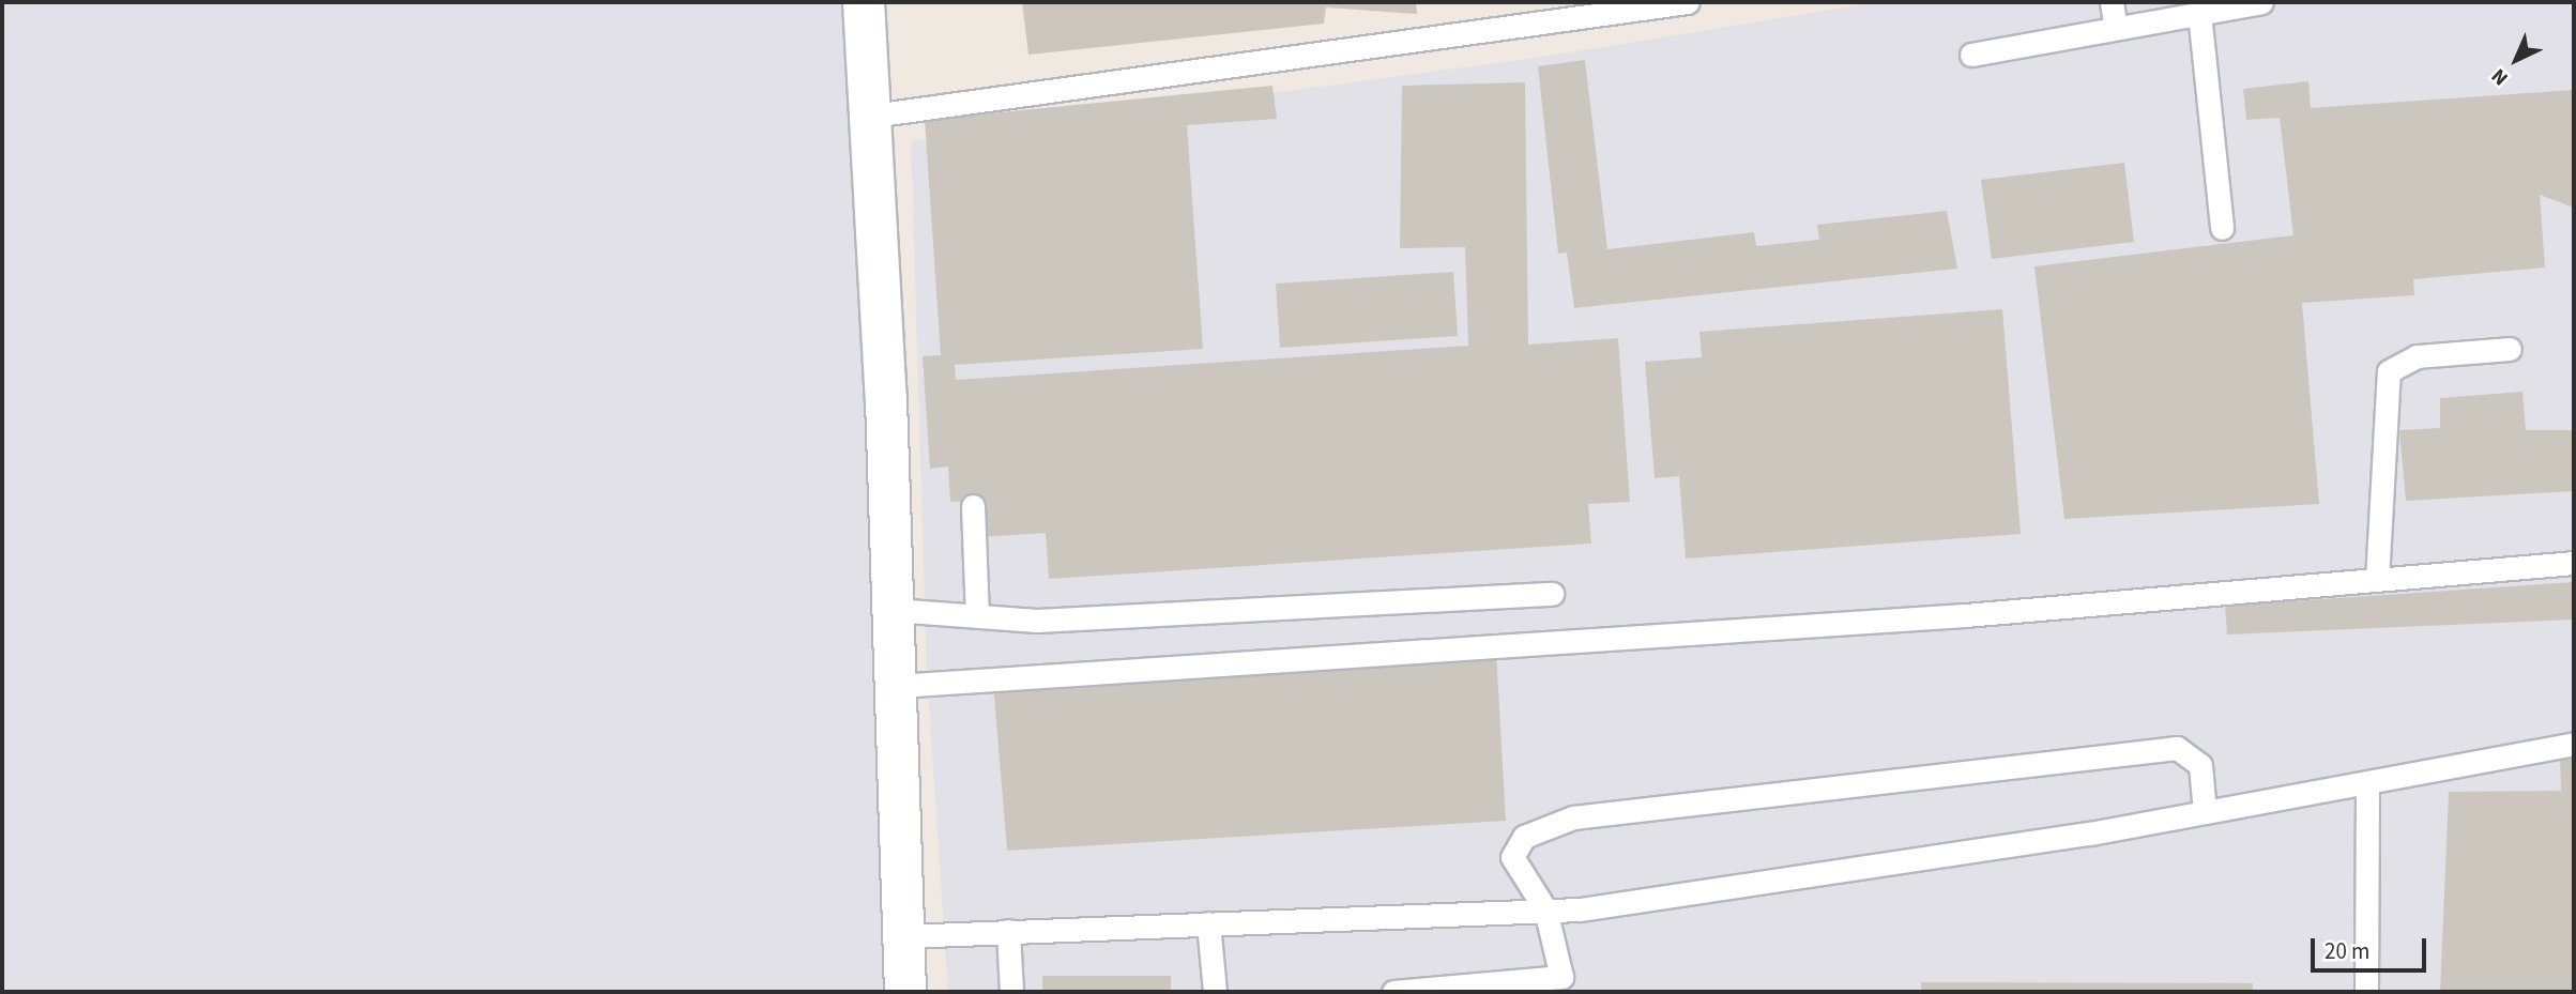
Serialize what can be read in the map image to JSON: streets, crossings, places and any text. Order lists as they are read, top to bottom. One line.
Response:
{"scale_bar":"20 m","north":"bottom left"}
